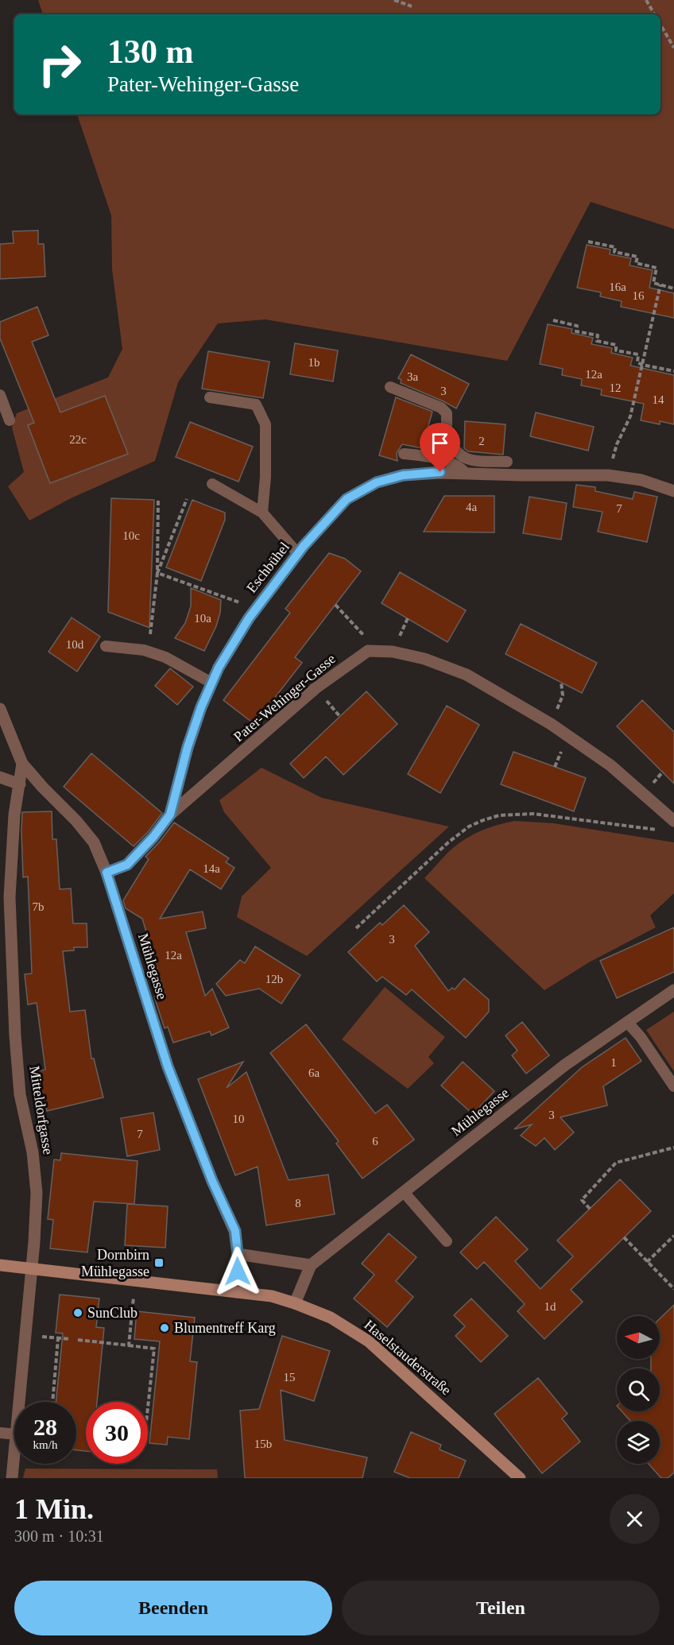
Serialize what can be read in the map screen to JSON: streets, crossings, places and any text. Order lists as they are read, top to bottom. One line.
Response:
{"streets":{"main road":["Haselstauderstraße"],"street":["Eschbühel","Pater-Wehinger-Gasse","Mühlegasse","Mitteldorfgasse"]},"crossings":[["Eschbühel","Pater-Wehinger-Gasse"],["Pater-Wehinger-Gasse","Mühlegasse"],["Mühlegasse","Mitteldorfgasse"],["Mühlegasse","Haselstauderstraße"],["Mitteldorfgasse","Haselstauderstraße"]],"places":{"transit":["Dornbirn Mühlegasse"],"other":["SunClub","Blumentreff Karg"]},"house_numbers":["16a","16","1b","12a","3a","12","3","14","22c","2","4a","7","10c","10a","10d","14a","7b","3","12a","12b","1","6a","3","10","7","6","8","1d","15","15b"],"north":"left","page":{"turn":["130 m","Pater-Wehinger-Gasse"],"speed":"28 km/h","limit":"30","heading":["1 Min.","300 m · 10:31"],"buttons":["Beenden","Teilen"]}}
